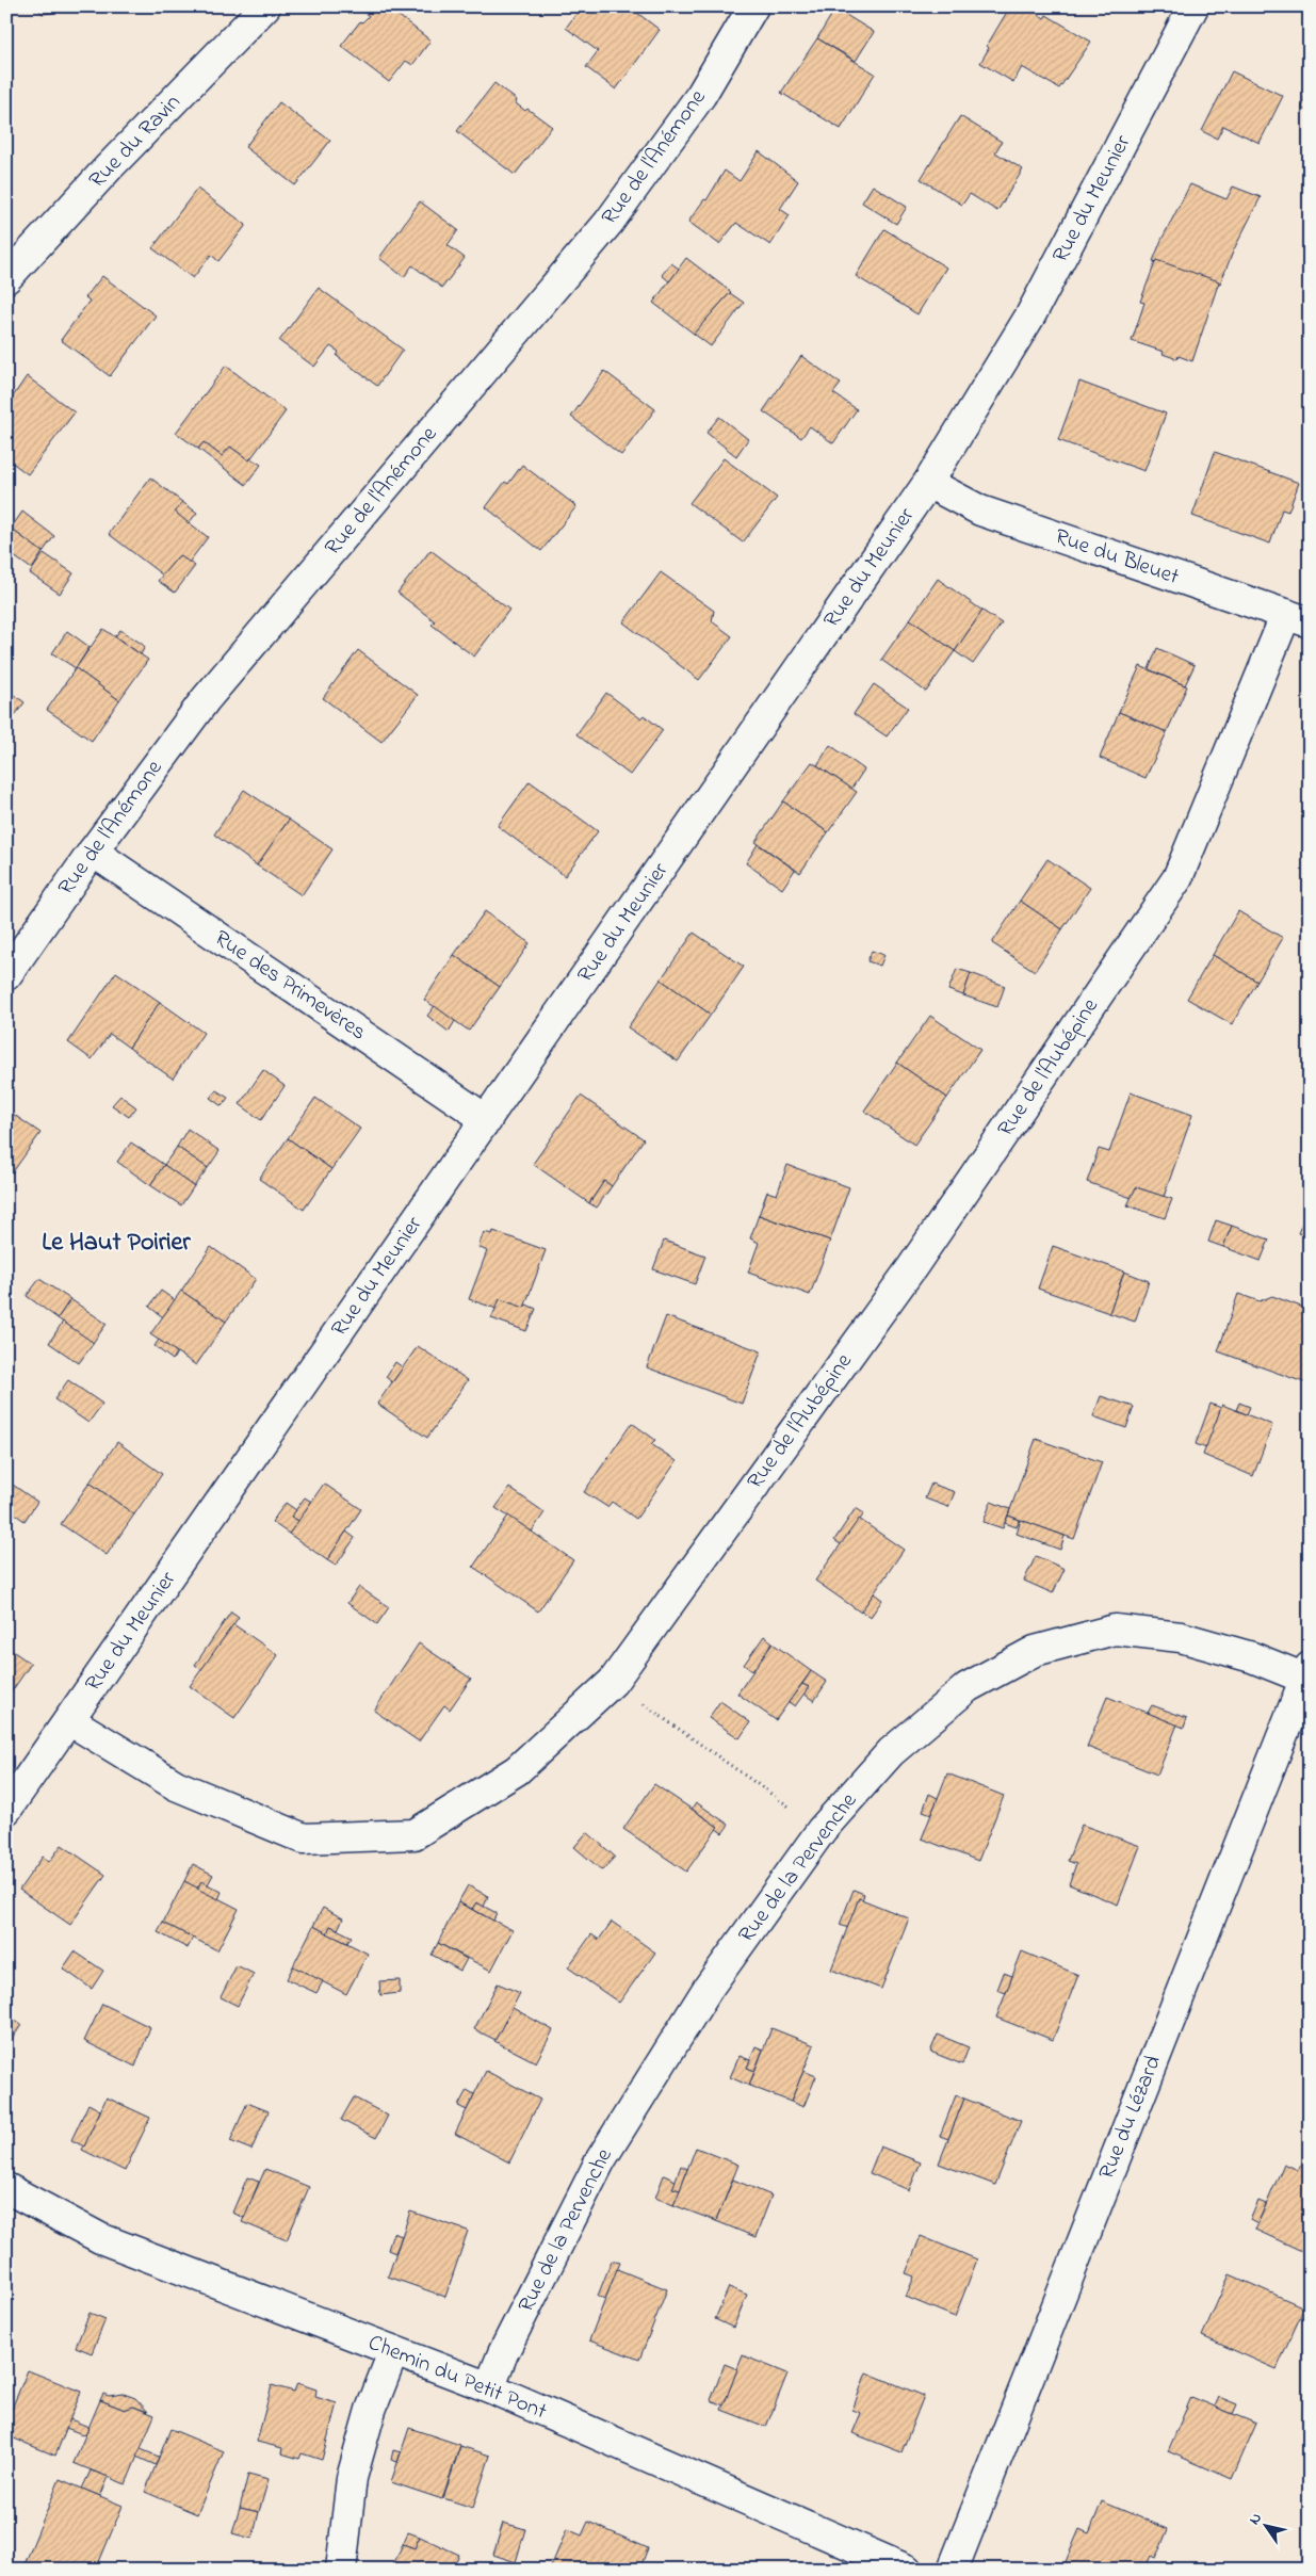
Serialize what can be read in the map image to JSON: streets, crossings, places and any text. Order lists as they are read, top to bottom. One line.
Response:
{"streets":{"street":["Rue du Ravin","Rue de l'Anémone","Rue du Meunier","Rue du Bleuet","Rue des Primevères","Rue de l'Aubépine","Rue de la Pervenche","Rue du Lézard","Chemin du Petit Pont"]},"crossings":[["Rue de l'Anémone","Rue des Primevères"],["Rue du Meunier","Rue du Bleuet"],["Rue du Meunier","Rue des Primevères"],["Rue du Meunier","Rue de l'Aubépine"],["Rue du Bleuet","Rue de l'Aubépine"],["Rue de la Pervenche","Rue du Lézard"],["Rue de la Pervenche","Chemin du Petit Pont"]],"districts":["Le Haut Poirier"],"north":"top left"}
